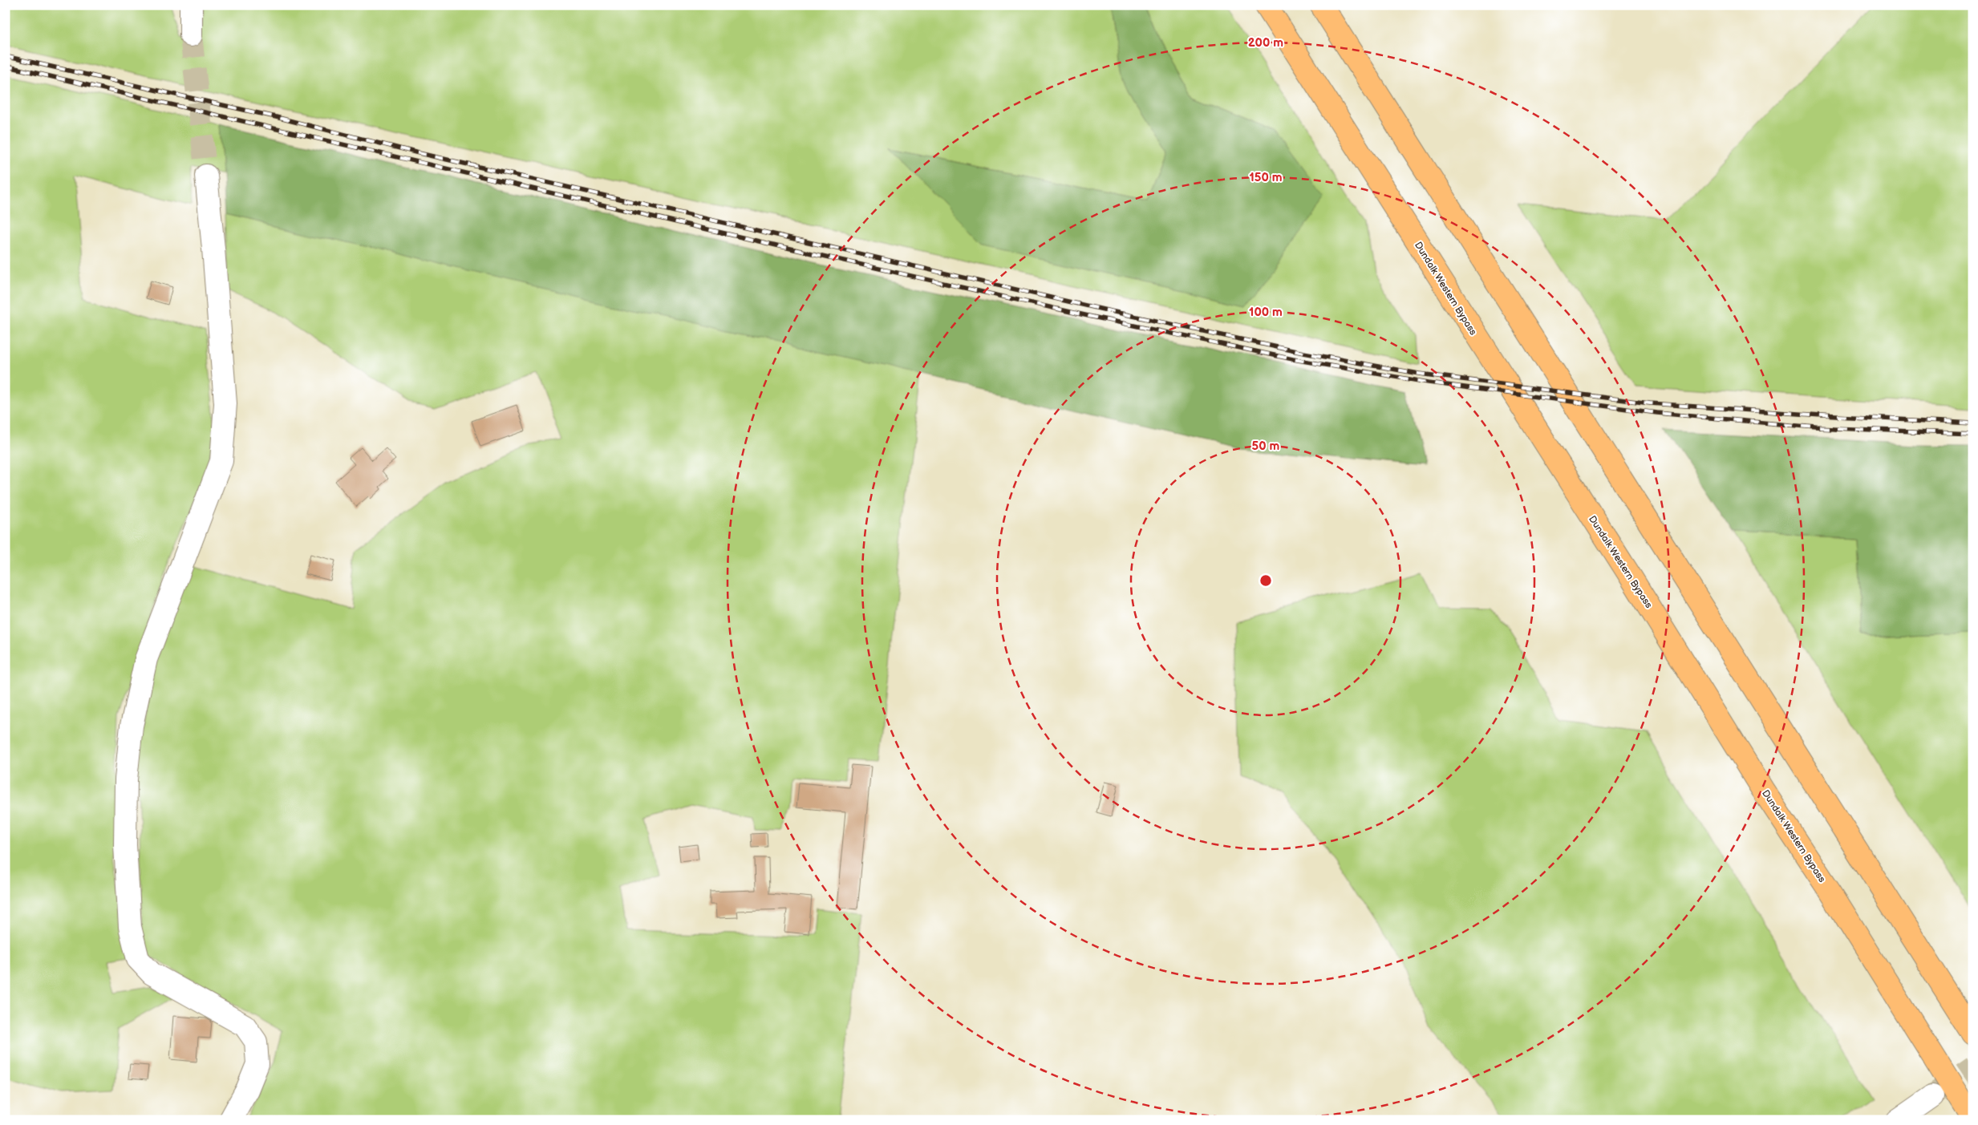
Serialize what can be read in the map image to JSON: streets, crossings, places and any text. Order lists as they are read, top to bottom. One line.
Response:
{"streets":{"highway":["Dundalk Western Bypass"]},"rings":["200 m","150 m","100 m","50 m"]}
